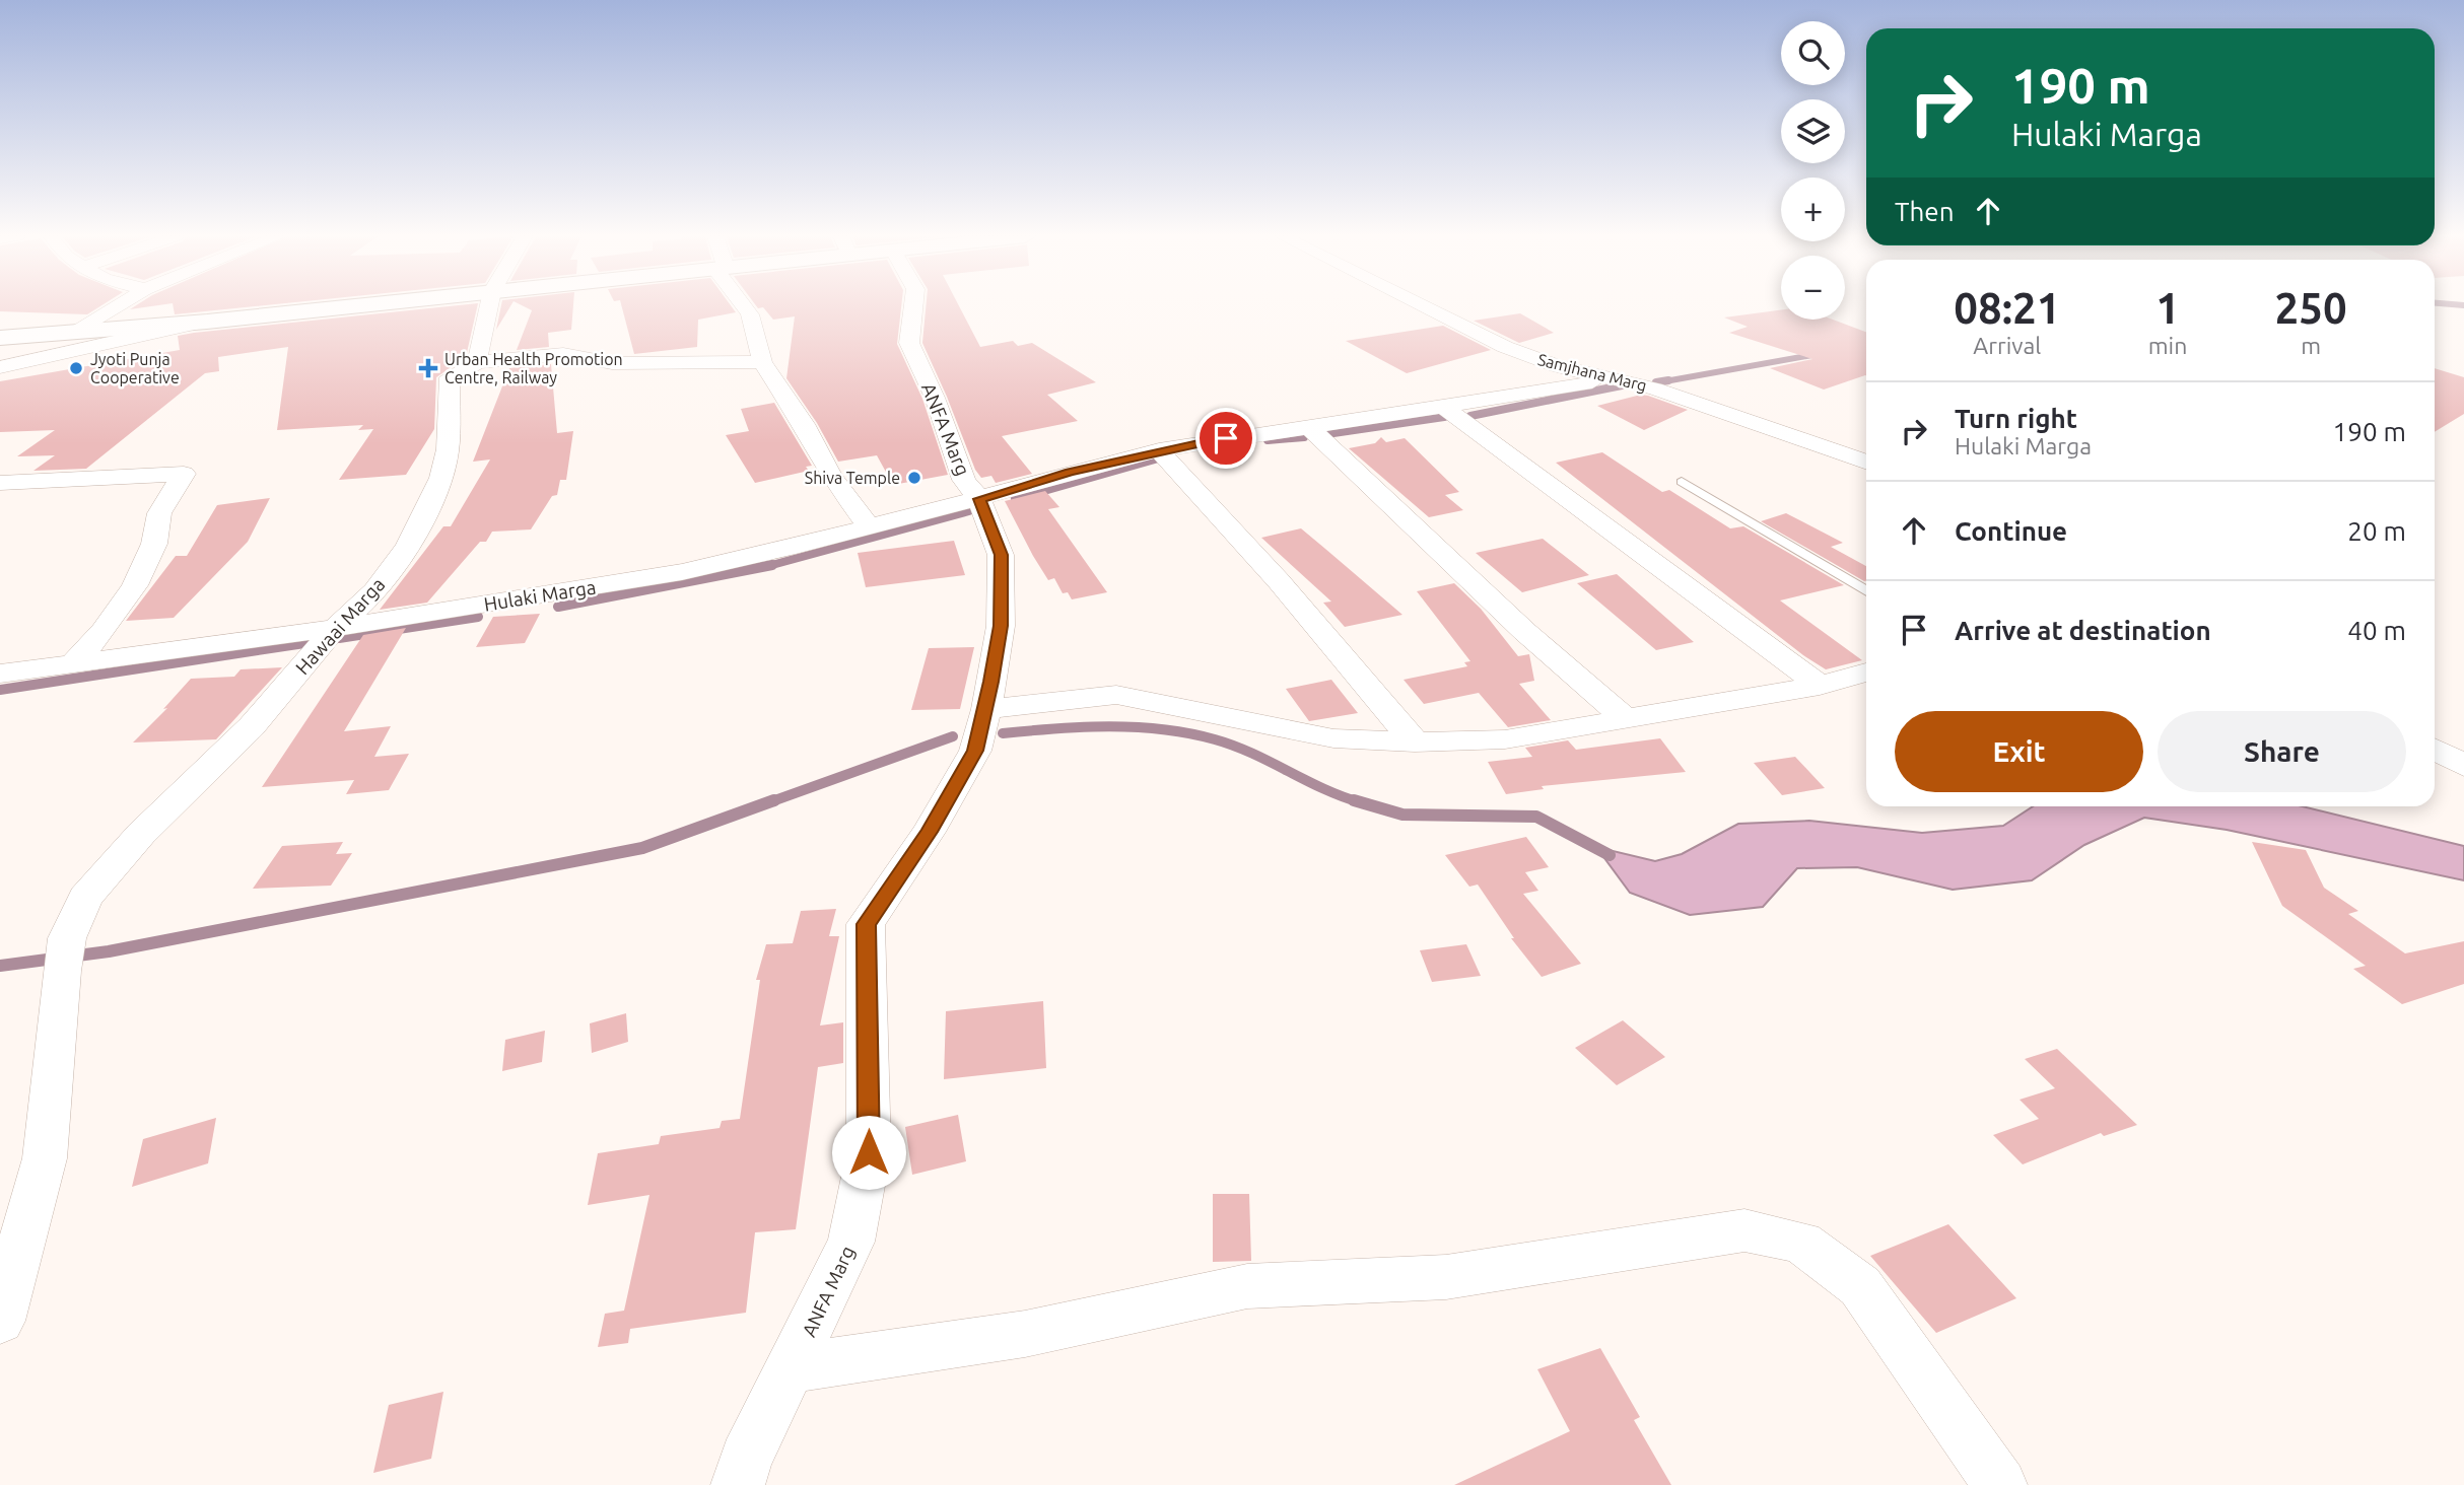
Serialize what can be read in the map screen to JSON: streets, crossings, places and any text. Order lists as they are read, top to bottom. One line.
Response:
{"streets":{"street":["Samjhana Marg","ANFA Marg","Hulaki Marga","Hawaai Marga"]},"crossings":[["Samjhana Marg","Hulaki Marga"],["ANFA Marg","Hulaki Marga"],["Hulaki Marga","Hawaai Marga"]],"places":{"other":["Jyoti Punja Cooperative","Shiva Temple"],"health":["Urban Health Promotion Centre, Railway"]},"page":{"map_buttons":["+","−"],"turn":["190 m","Hulaki Marga"],"then":"Then","eta":["08:21","Arrival","1","min","250","m"],"list":[{"name":"Turn right","note":"Hulaki Marga","value":"190 m"},{"name":"Continue","value":"20 m"},{"name":"Arrive at destination","value":"40 m"}],"buttons":["Exit","Share"]}}
